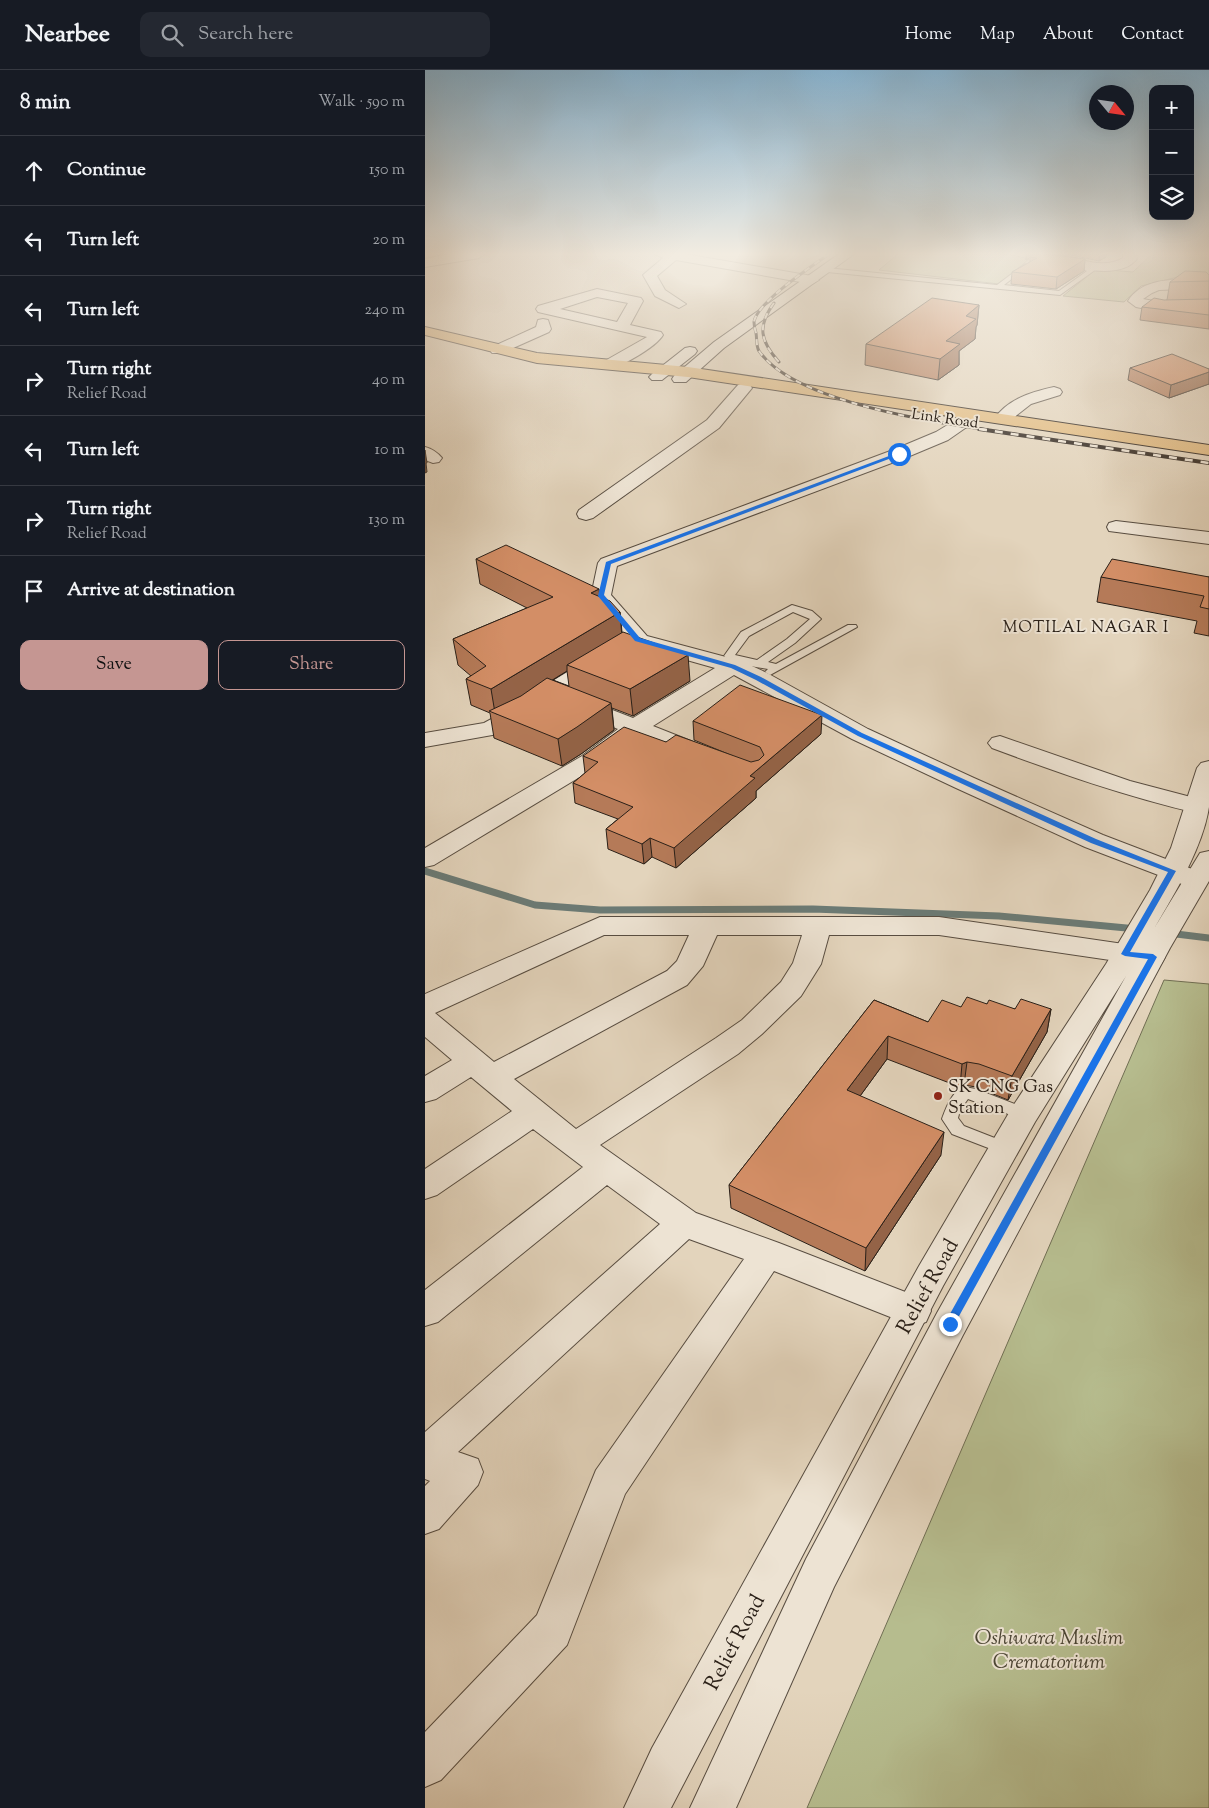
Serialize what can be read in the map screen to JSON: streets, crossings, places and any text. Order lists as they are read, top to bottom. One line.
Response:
{"streets":{"main road":["Link Road"],"street":["Relief Road"]},"districts":["MOTILAL NAGAR I"],"parks":["Oshiwara Muslim Crematorium"],"places":["SK CNG Gas Station"],"north":"bottom right","page":{"header":"Nearbee","search":"Search here","nav":["Home","Map","About","Contact"],"heading":["8 min","Walk · 590 m"],"map_buttons":["+","−"],"list":[["Continue","150 m"],["Turn left","20 m"],["Turn left","240 m"],["Turn right","Relief Road","40 m"],["Turn left","10 m"],["Turn right","Relief Road","130 m"],"Arrive at destination"],"buttons":["Save","Share"]}}
